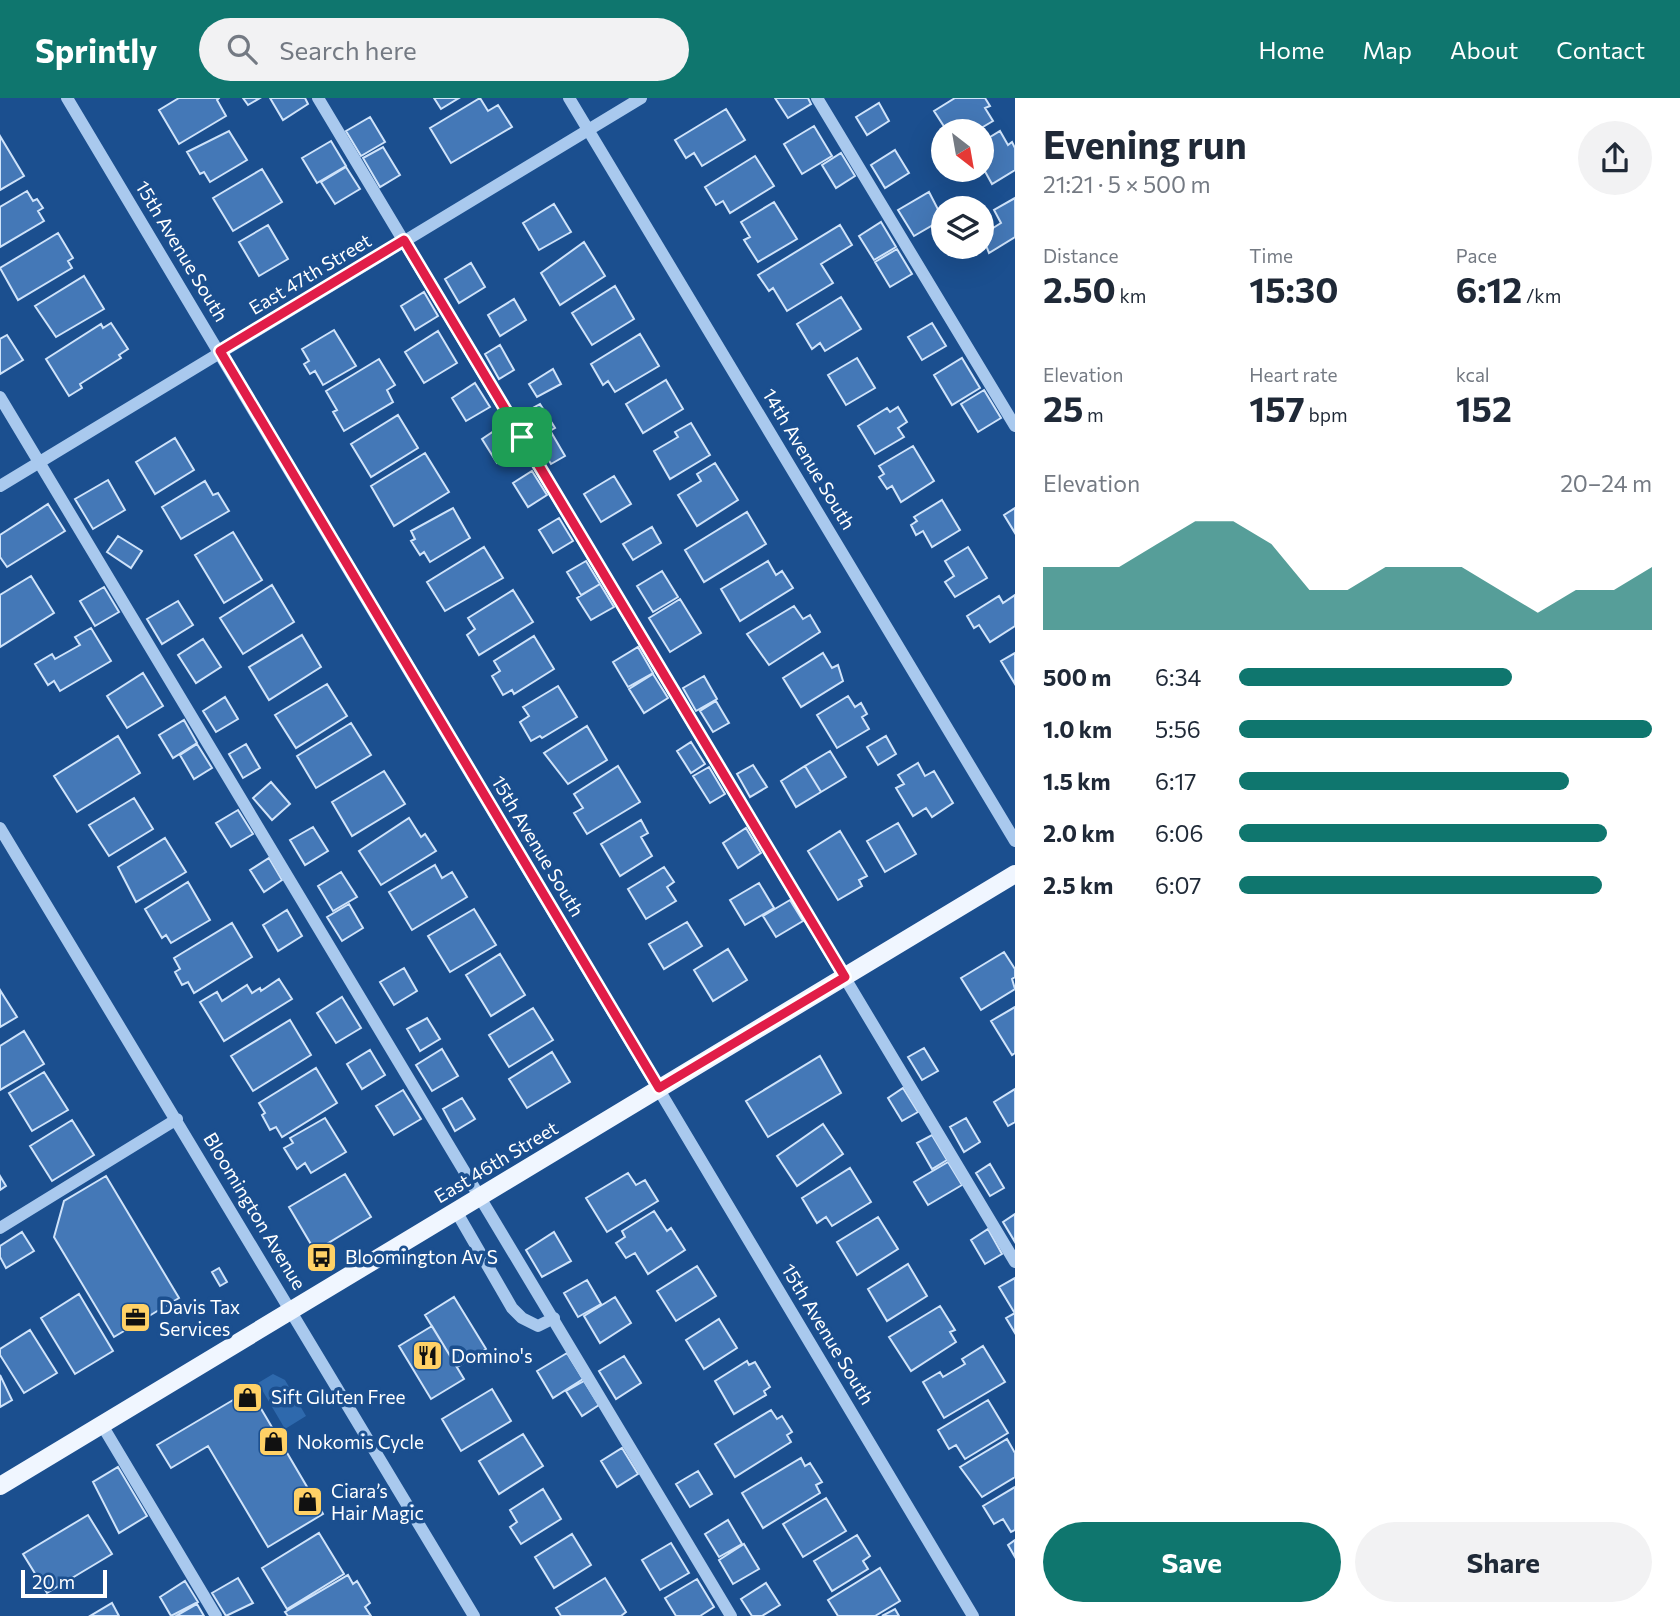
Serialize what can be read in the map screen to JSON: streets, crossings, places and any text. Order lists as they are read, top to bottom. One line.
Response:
{"streets":{"main road":["East 46th Street"],"street":["15th Avenue South","East 47th Street","14th Avenue South","Bloomington Avenue"]},"crossings":[["15th Avenue South","East 47th Street"],["15th Avenue South","East 46th Street"],["East 47th Street","14th Avenue South"],["East 46th Street","Bloomington Avenue"]],"places":{"bus stop":["Bloomington Av S"],"office":["Davis Tax Services"],"restaurant":["Domino's"],"shop":["Sift Gluten Free","Nokomis Cycle","Ciara’s Hair Magic"]},"scale_bar":"20 m","north":"bottom right","page":{"header":"Sprintly","search":"Search here","nav":["Home","Map","About","Contact"],"heading":["Evening run","21:21 · 5 × 500 m"],"stats":[["Distance","2.50 km"],["Time","15:30"],["Pace","6:12 /km"],["Elevation","25 m"],["Heart rate","157 bpm"],["kcal","152"]],"chart":["Elevation","20–24 m"],"list":[{"name":"500 m","note":"6:34"},{"name":"1.0 km","note":"5:56"},{"name":"1.5 km","note":"6:17"},{"name":"2.0 km","note":"6:06"},{"name":"2.5 km","note":"6:07"}],"buttons":["Save","Share"],"scale":"20 m"}}
